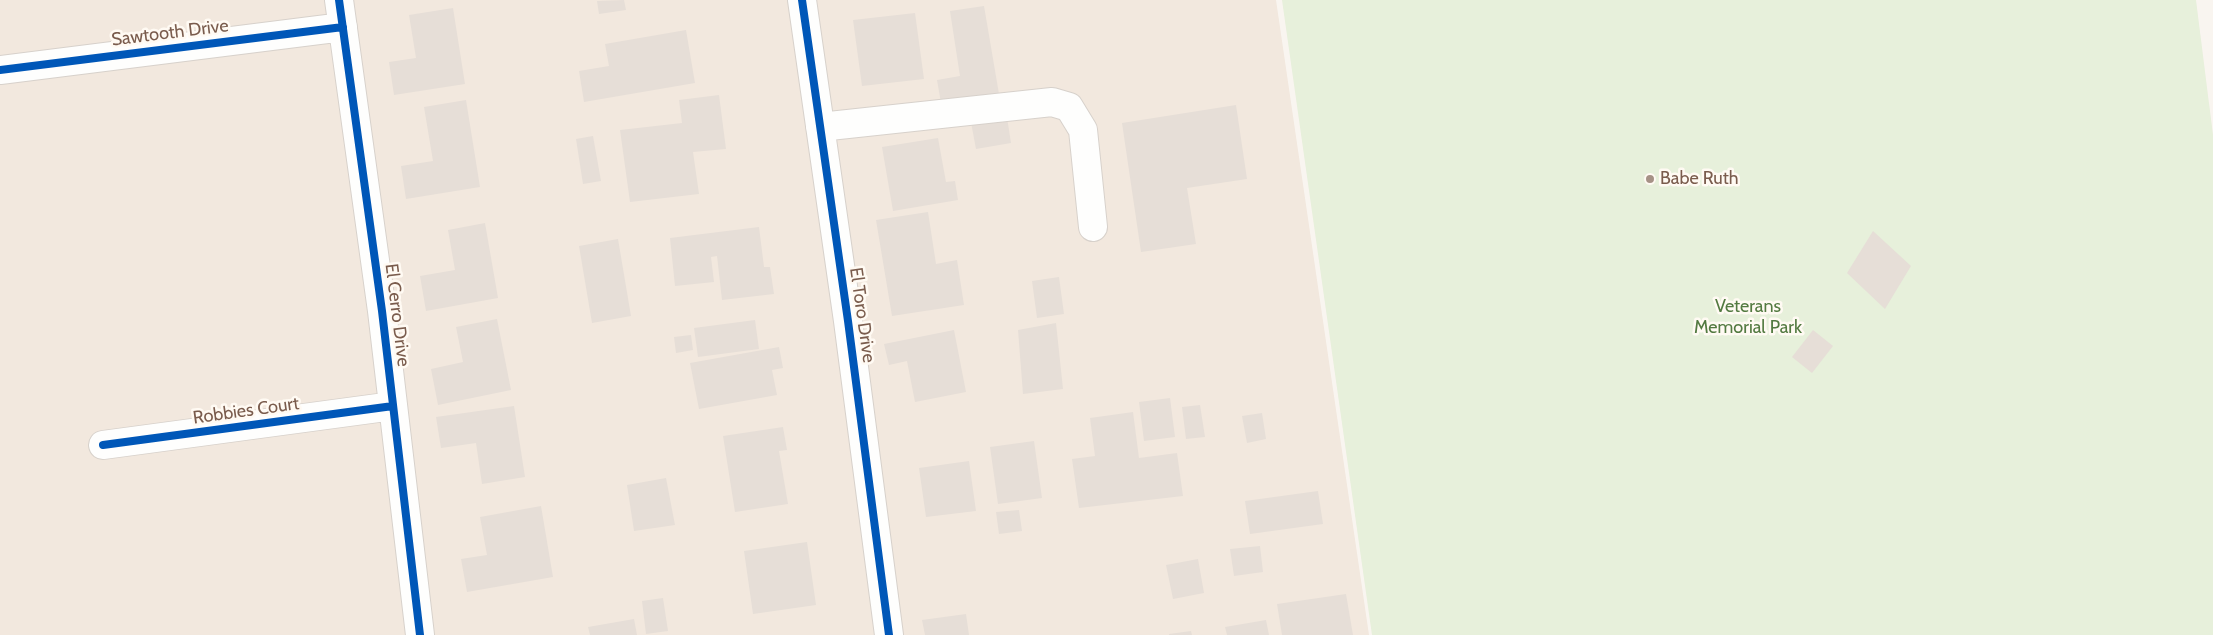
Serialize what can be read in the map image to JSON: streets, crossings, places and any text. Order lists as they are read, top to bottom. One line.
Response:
{"streets":{"street":["Sawtooth Drive","El Cerro Drive","El Toro Drive","Robbies Court"]},"crossings":[["Sawtooth Drive","El Cerro Drive"],["El Cerro Drive","Robbies Court"]],"parks":["Veterans Memorial Park"],"places":["Babe Ruth"]}
